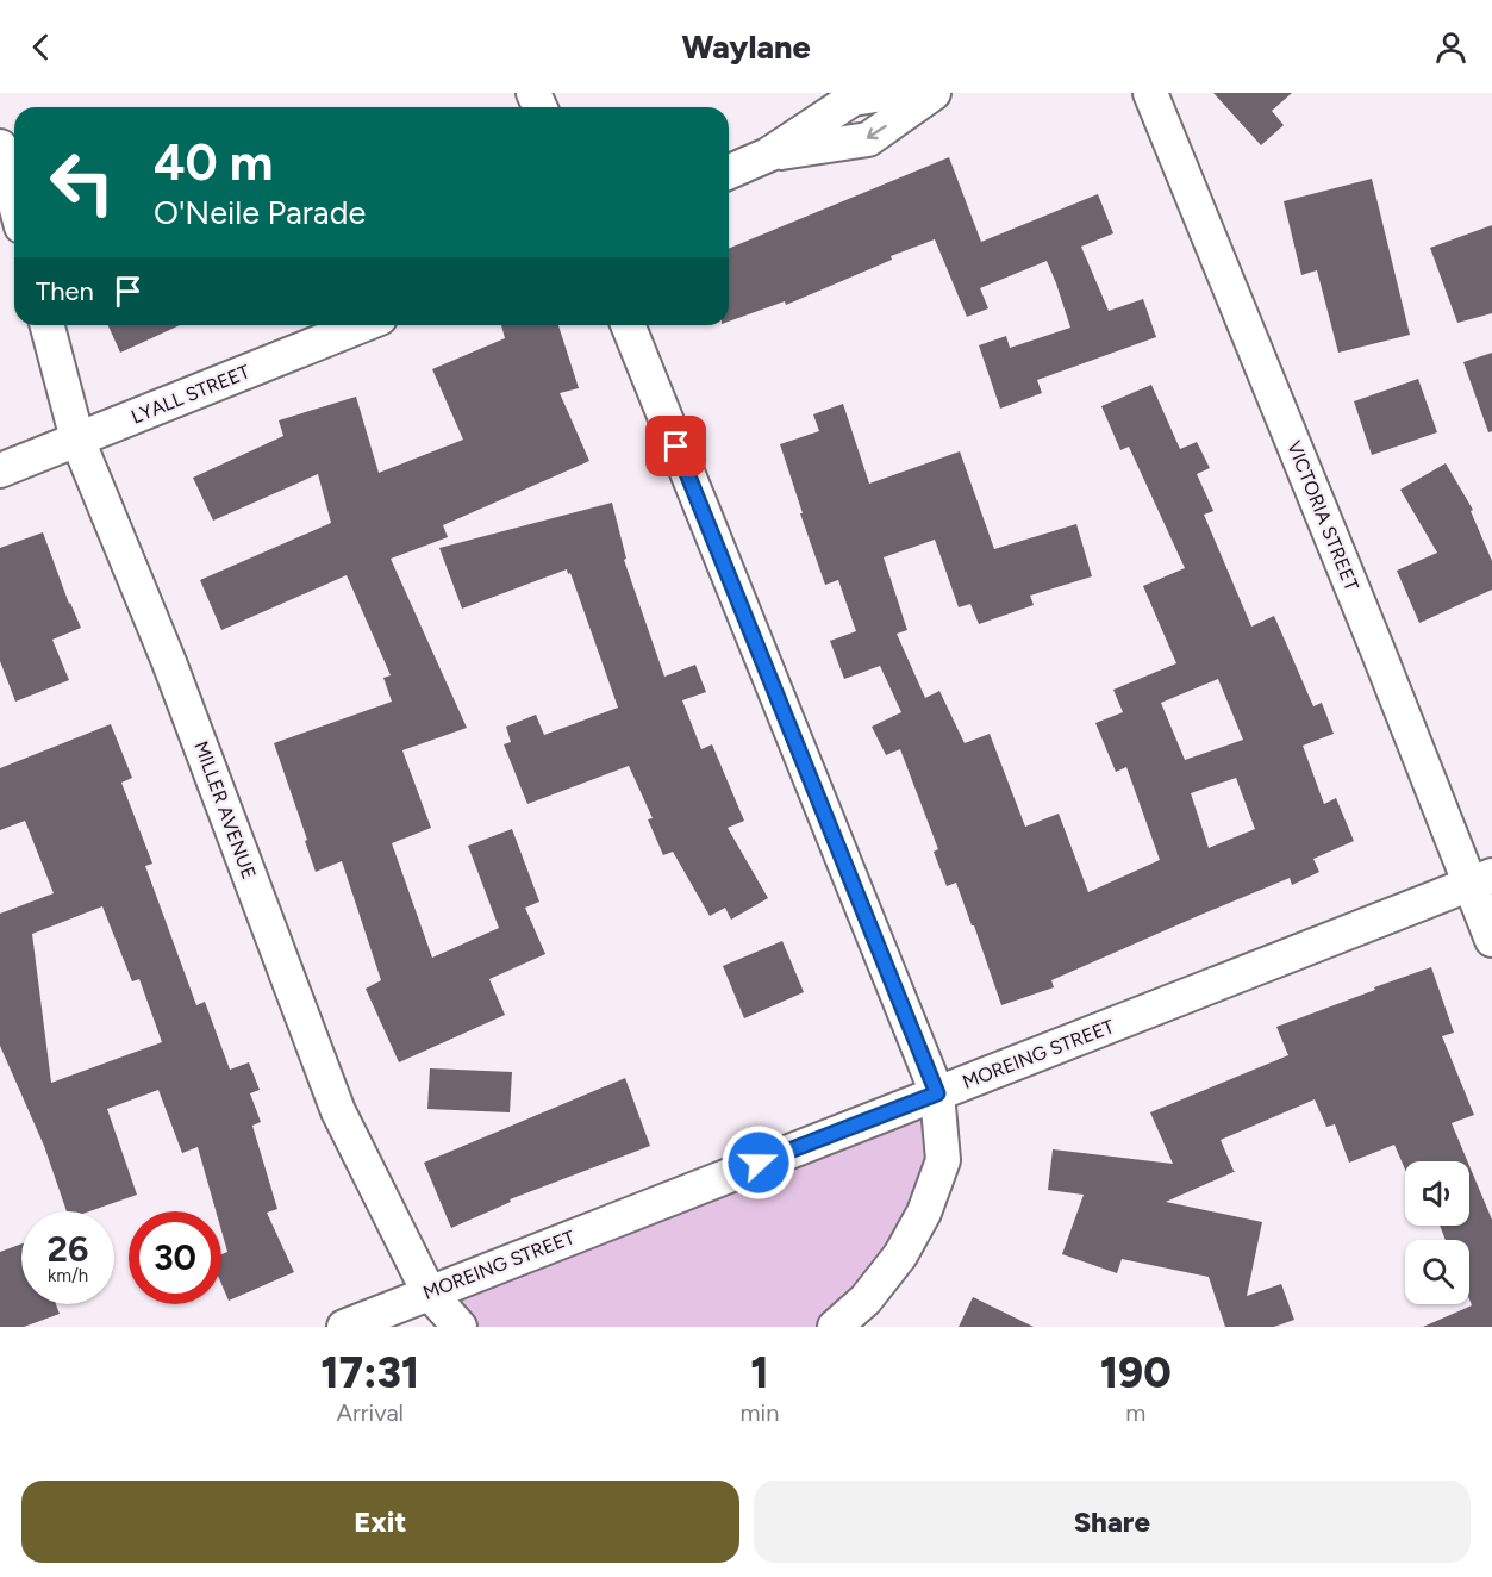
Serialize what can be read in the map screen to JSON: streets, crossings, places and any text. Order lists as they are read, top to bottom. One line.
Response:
{"streets":{"street":["LYALL STREET","VICTORIA STREET","MILLER AVENUE","MOREING STREET"]},"crossings":[["LYALL STREET","MILLER AVENUE"],["VICTORIA STREET","MOREING STREET"],["MILLER AVENUE","MOREING STREET"]],"page":{"header":"Waylane","turn":["40 m","O'Neile Parade"],"then":"Then","speed":"26 km/h","limit":"30","eta":["17:31","Arrival","1","min","190","m"],"buttons":["Exit","Share"]}}
